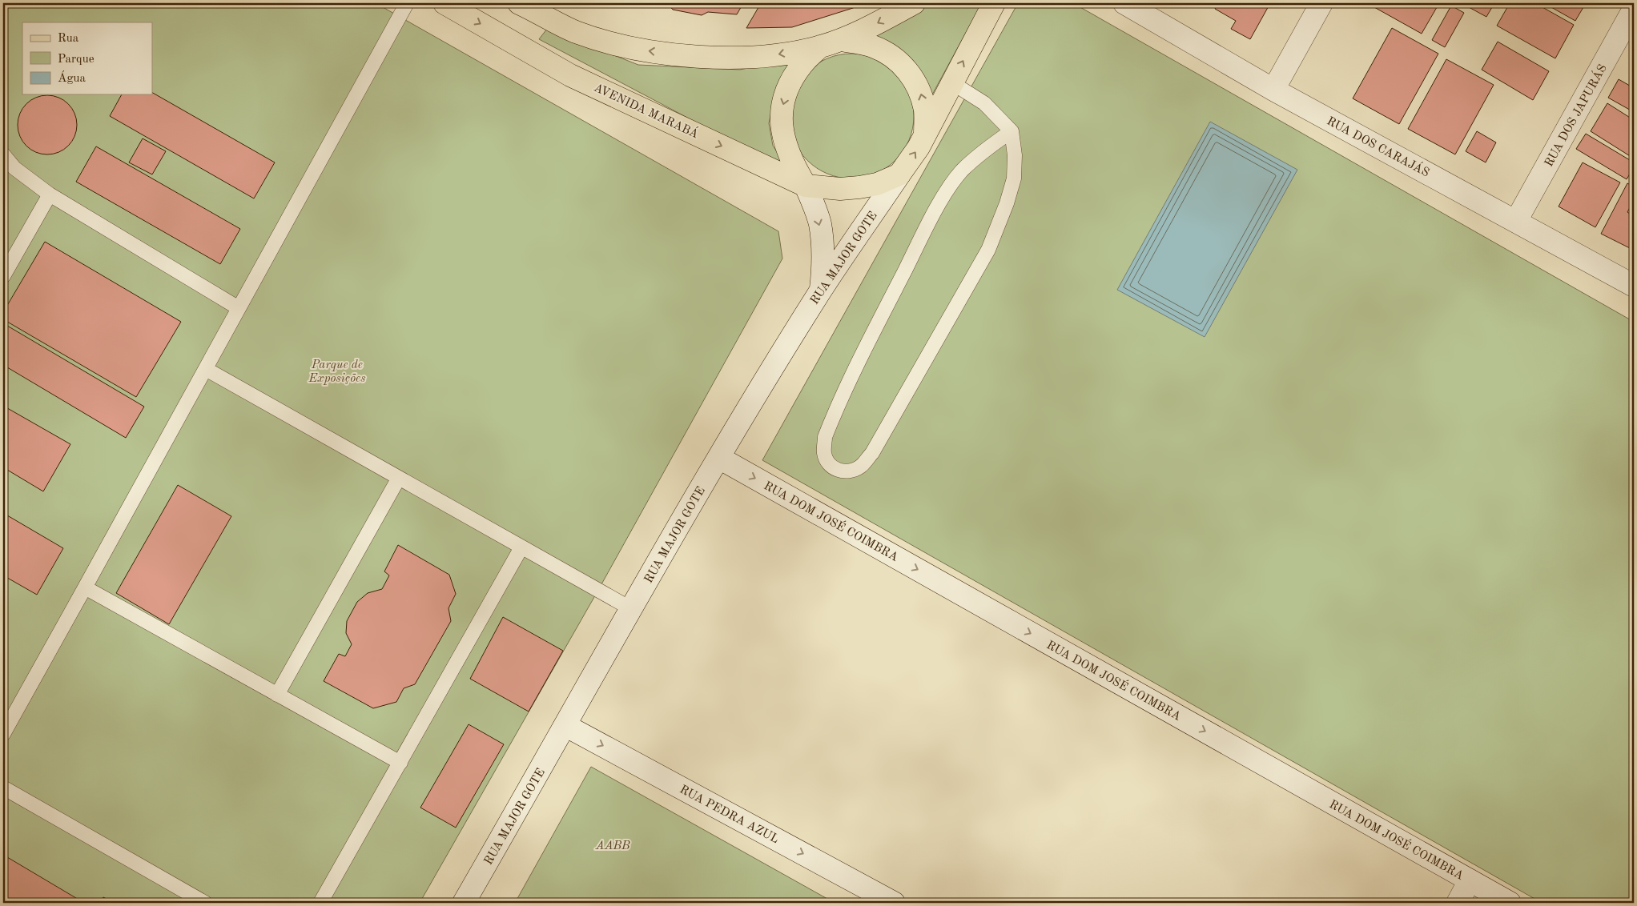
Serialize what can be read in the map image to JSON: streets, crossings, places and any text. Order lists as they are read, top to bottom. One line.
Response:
{"streets":{"main road":["AVENIDA MARABÁ","RUA MAJOR GOTE"],"street":["RUA DOS JAPURÁS","RUA DOS CARAJÁS","RUA DOM JOSÉ COIMBRA","RUA PEDRA AZUL"]},"crossings":[["AVENIDA MARABÁ","RUA MAJOR GOTE"],["RUA DOS JAPURÁS","RUA DOS CARAJÁS"],["RUA MAJOR GOTE","RUA DOM JOSÉ COIMBRA"],["RUA MAJOR GOTE","RUA PEDRA AZUL"]],"one_way":["RUA DOM JOSÉ COIMBRA","RUA PEDRA AZUL"],"parks":["Parque de Exposições","AABB"],"legend":["Rua","Parque","Água"]}
